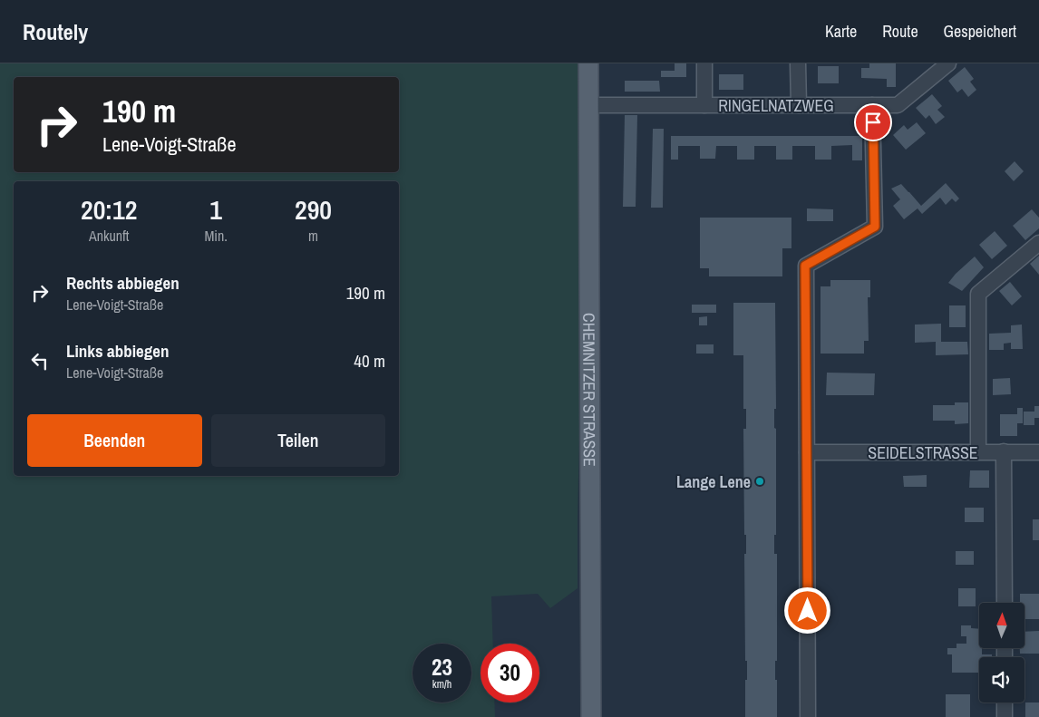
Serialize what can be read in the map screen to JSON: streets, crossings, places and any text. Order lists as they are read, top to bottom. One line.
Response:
{"streets":{"main road":["CHEMNITZER STRASSE"],"street":["RINGELNATZWEG","SEIDELSTRASSE"]},"crossings":[["RINGELNATZWEG","CHEMNITZER STRASSE"]],"places":["Lange Lene"],"north":"top","page":{"header":"Routely","nav":["Karte","Route","Gespeichert"],"turn":["190 m","Lene-Voigt-Straße"],"eta":["20:12","Ankunft","1","Min.","290","m"],"list":[{"name":"Rechts abbiegen","note":"Lene-Voigt-Straße","value":"190 m"},{"name":"Links abbiegen","note":"Lene-Voigt-Straße","value":"40 m"}],"buttons":["Beenden","Teilen"],"speed":"23 km/h","limit":"30"}}
